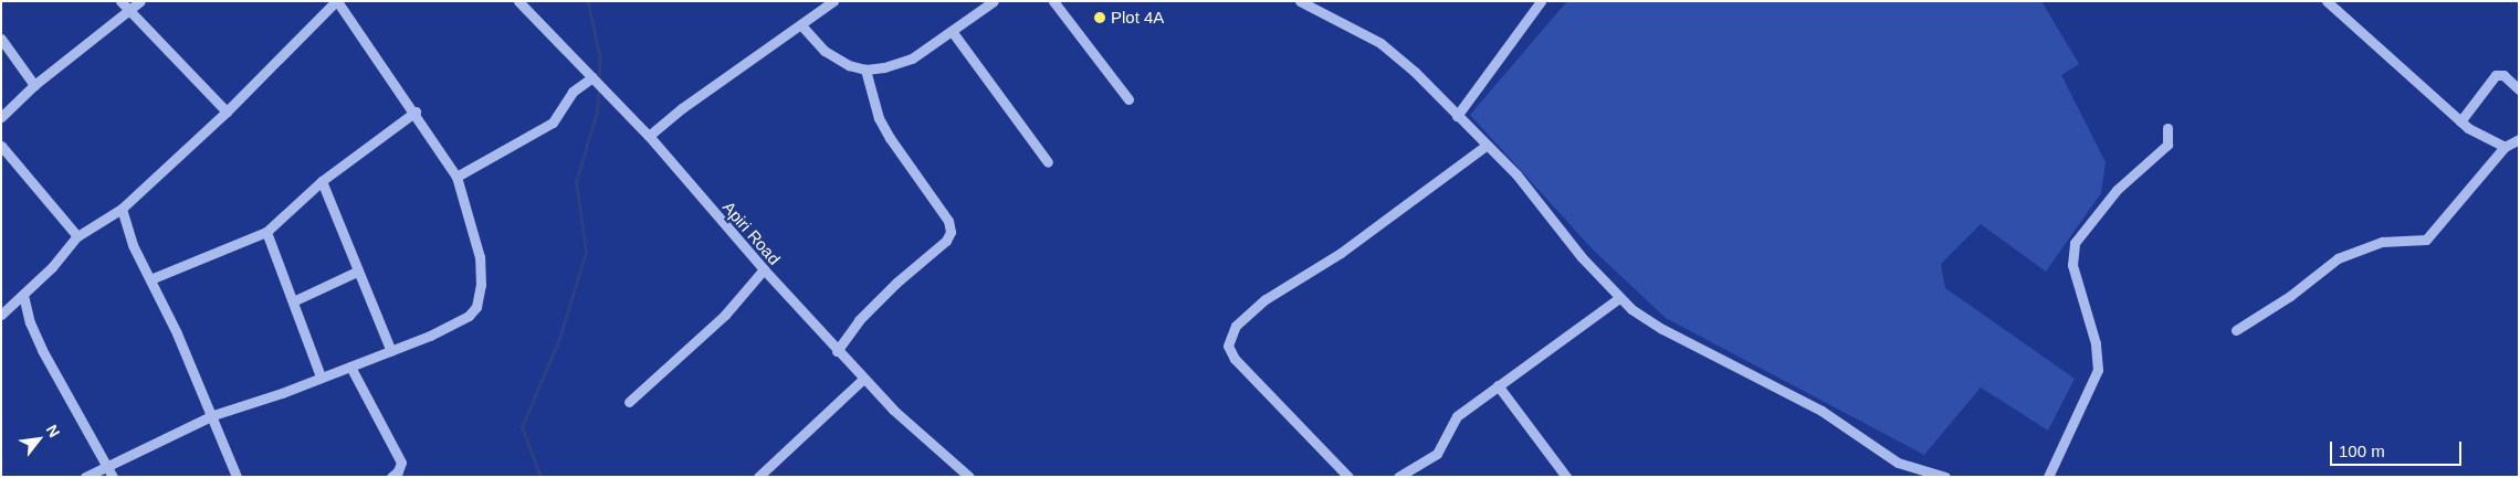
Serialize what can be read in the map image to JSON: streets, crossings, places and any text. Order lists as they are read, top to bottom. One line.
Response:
{"streets":{"street":["Apiri Road"]},"places":["Plot 4A"],"scale_bar":"100 m","north":"top right"}
